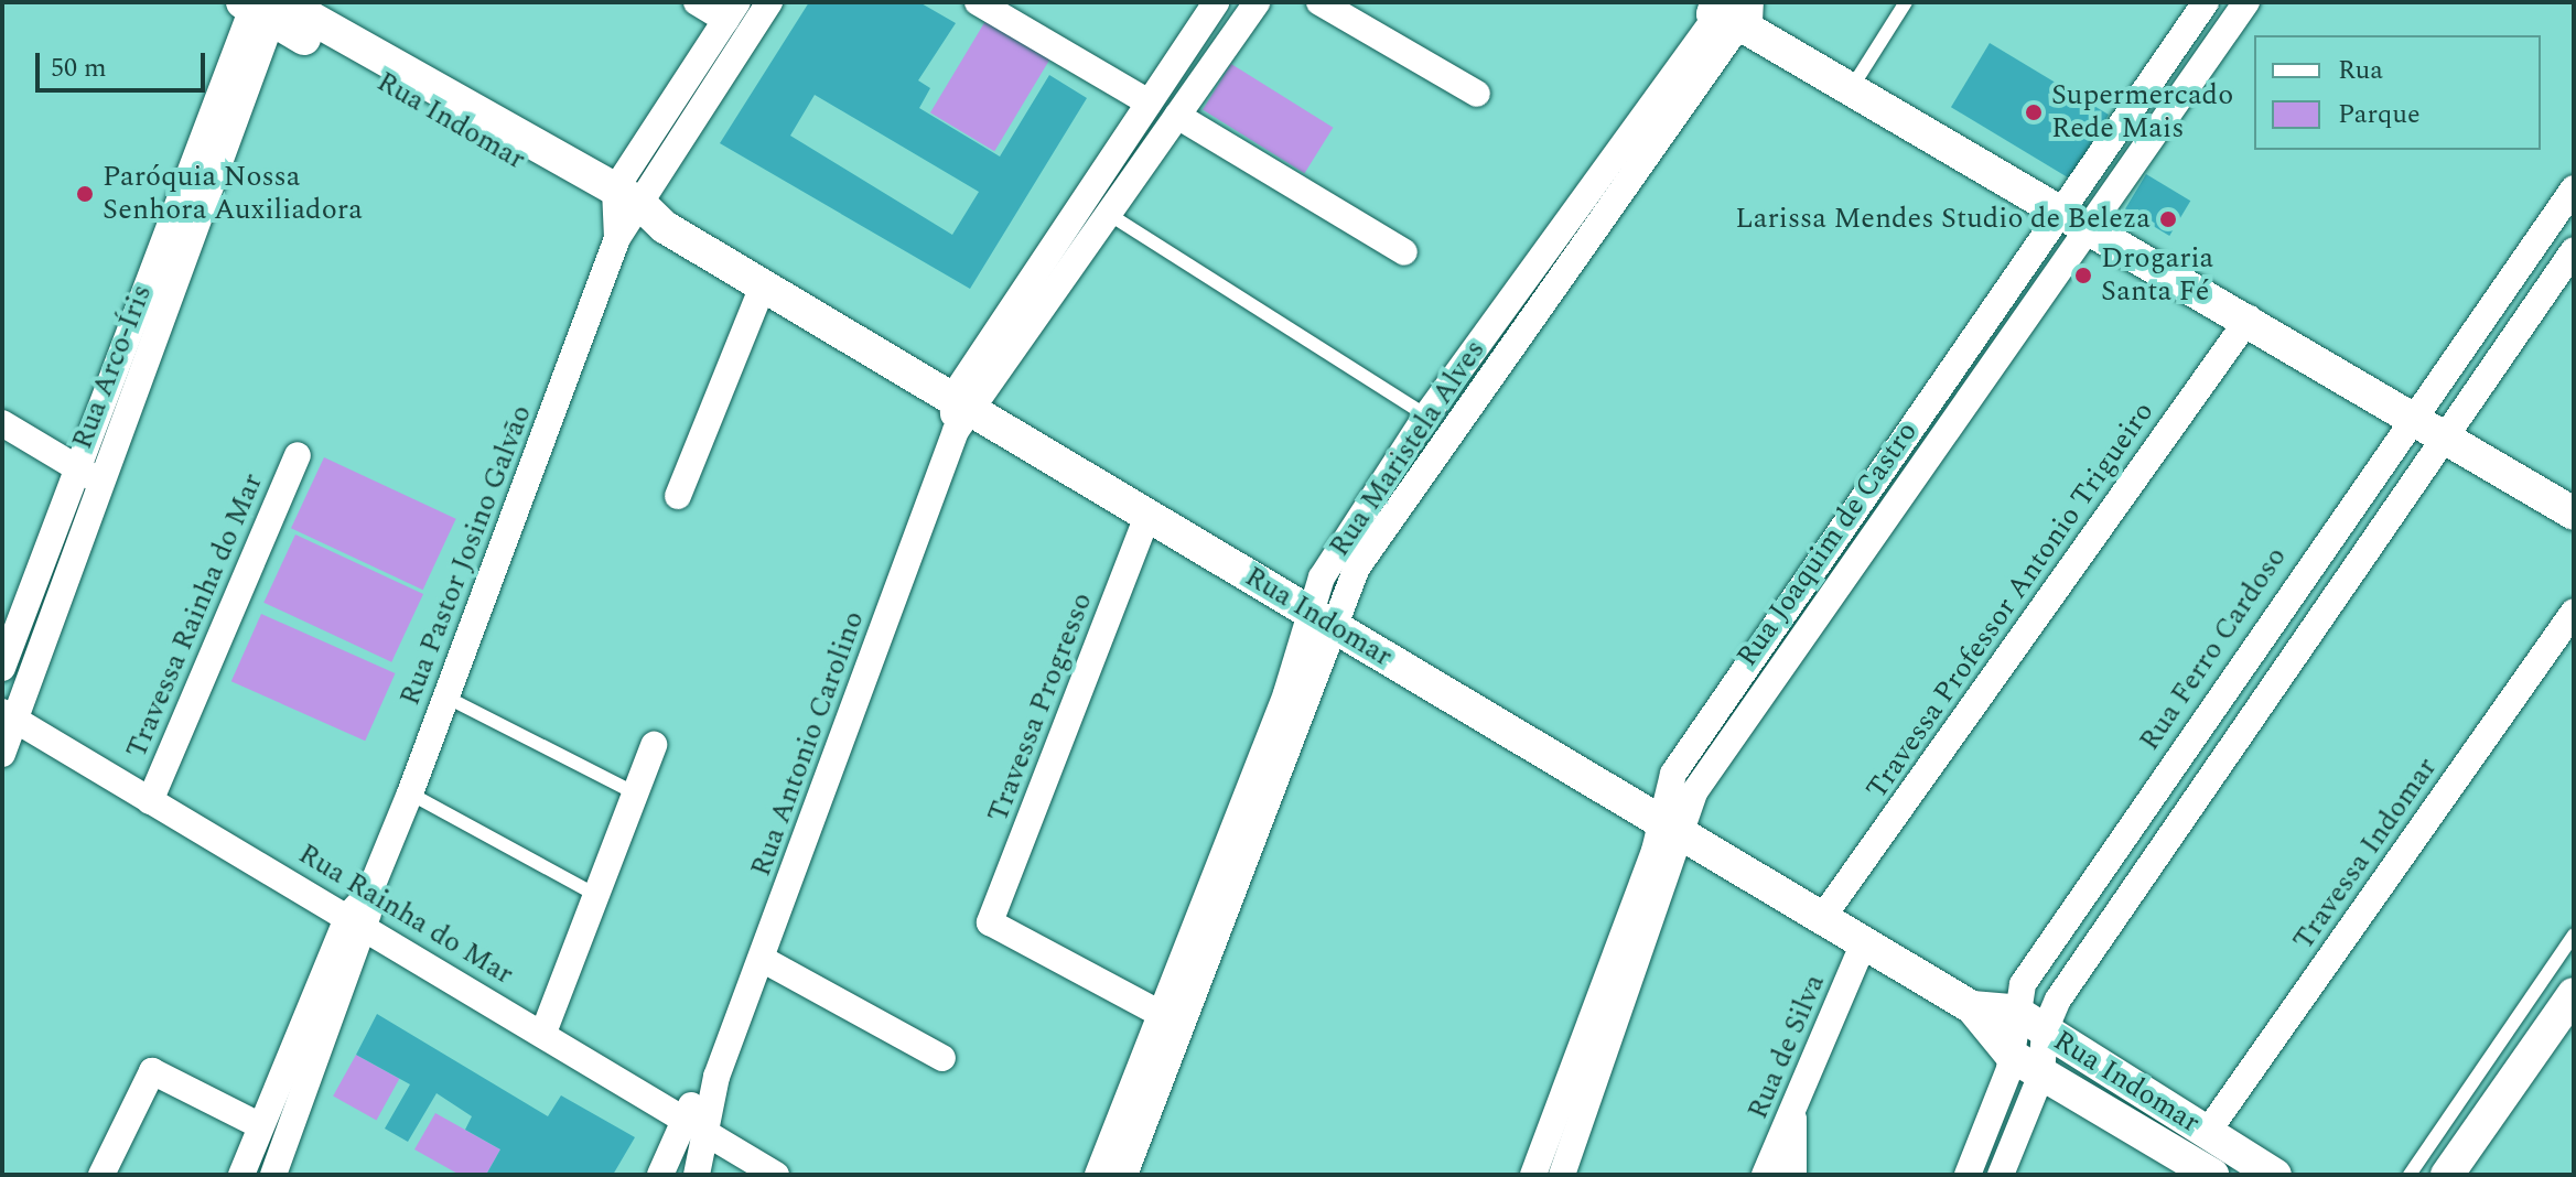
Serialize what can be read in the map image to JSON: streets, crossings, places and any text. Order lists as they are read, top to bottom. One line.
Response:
{"streets":{"street":["Rua Indomar","Rua Arco-Íris","Rua Maristela Alves","Rua Joaquim de Castro","Rua Pastor Josino Galvão","Travessa Professor Antonio Trigueiro","Travessa Rainha do Mar","Rua Ferro Cardoso","Travessa Progresso","Rua Antonio Carolino","Travessa Indomar","Rua Rainha do Mar","Rua de Silva"]},"crossings":[["Rua Indomar","Rua Arco-Íris"],["Rua Indomar","Rua Maristela Alves"],["Rua Indomar","Rua Joaquim de Castro"],["Rua Indomar","Rua Pastor Josino Galvão"],["Rua Indomar","Travessa Professor Antonio Trigueiro"],["Rua Indomar","Rua Ferro Cardoso"],["Rua Indomar","Travessa Progresso"],["Rua Indomar","Rua Antonio Carolino"],["Rua Indomar","Travessa Indomar"],["Rua Indomar","Rua de Silva"],["Rua Arco-Íris","Rua Rainha do Mar"],["Rua Maristela Alves","Travessa Progresso"],["Rua Pastor Josino Galvão","Rua Rainha do Mar"],["Travessa Rainha do Mar","Rua Rainha do Mar"],["Rua Antonio Carolino","Rua Rainha do Mar"]],"places":["Supermercado Rede Mais","Paróquia Nossa Senhora Auxiliadora","Larissa Mendes Studio de Beleza","Drogaria Santa Fé"],"legend":["Rua","Parque"],"scale_bar":"50 m"}
